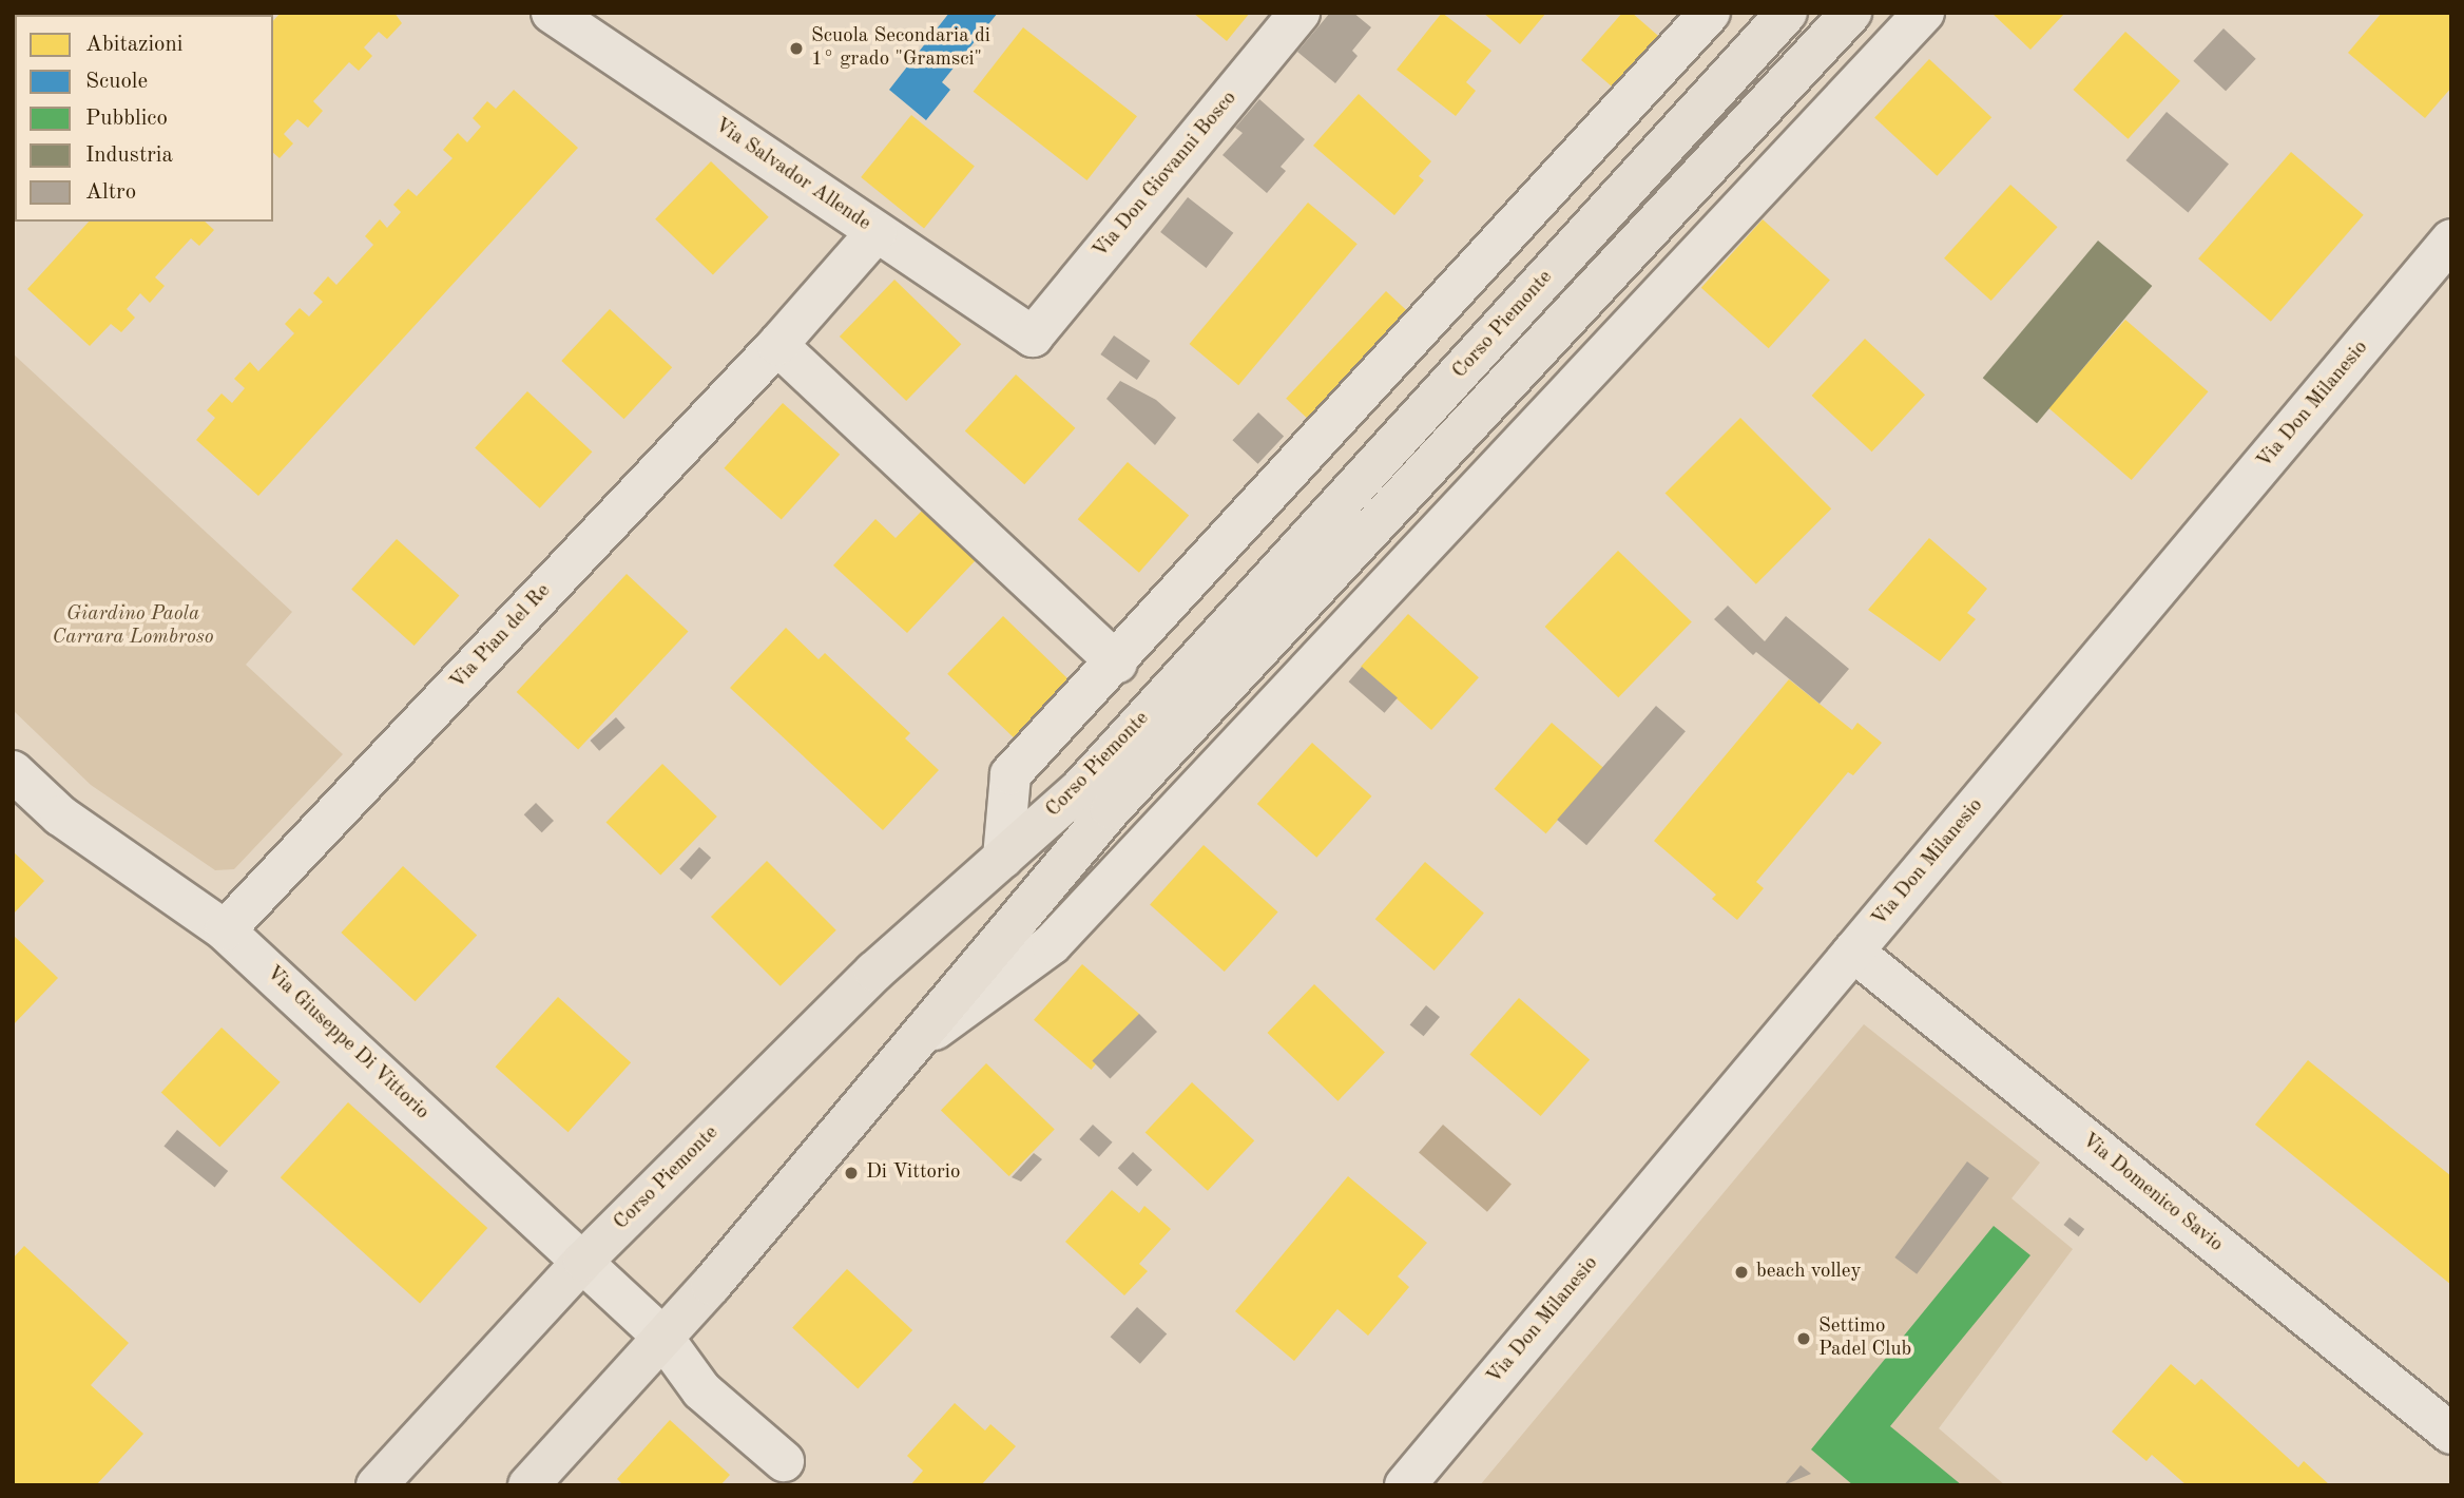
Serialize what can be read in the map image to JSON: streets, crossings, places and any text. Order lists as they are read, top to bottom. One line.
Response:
{"streets":{"main road":["Corso Piemonte"],"street":["Via Salvador Allende","Via Don Giovanni Bosco","Via Don Milanesio","Via Pian del Re","Via Giuseppe Di Vittorio","Via Domenico Savio"]},"crossings":[["Via Salvador Allende","Via Don Giovanni Bosco"],["Via Salvador Allende","Via Pian del Re"],["Corso Piemonte","Via Giuseppe Di Vittorio"],["Via Don Milanesio","Via Domenico Savio"],["Via Pian del Re","Via Giuseppe Di Vittorio"]],"parks":["Giardino Paola Carrara Lombroso"],"places":["Scuola Secondaria di 1° grado \"Gramsci\"","Di Vittorio","beach volley","Settimo Padel Club"],"legend":["Abitazioni","Scuole","Pubblico","Industria","Altro"]}
